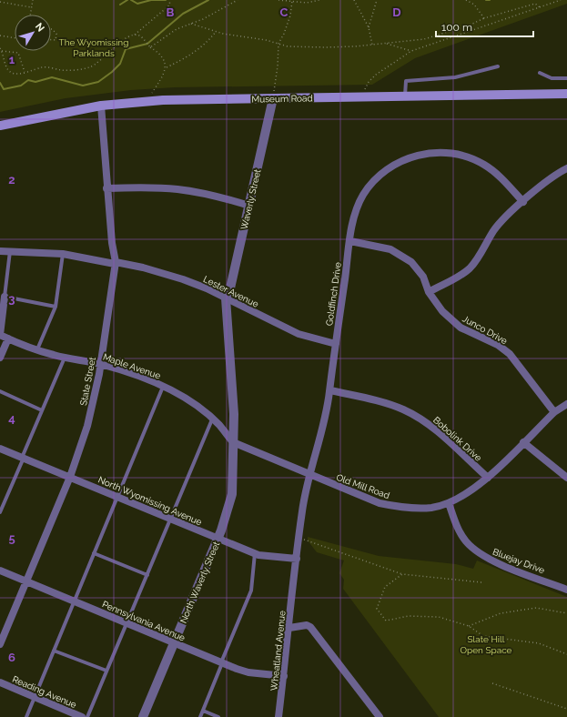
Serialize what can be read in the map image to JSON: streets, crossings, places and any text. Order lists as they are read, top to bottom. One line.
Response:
{"streets":{"main road":["Museum Road"],"street":["Waverly Street","Lester Avenue","Goldfinch Drive","Junco Drive","Maple Avenue","State Street","Bobolink Drive","Old Mill Road","North Wyomissing Avenue","Bluejay Drive","North Waverly Street","Pennsylvania Avenue","Wheatland Avenue","Reading Avenue"]},"crossings":[["Museum Road","Waverly Street"],["Museum Road","State Street"],["Waverly Street","Lester Avenue"],["Waverly Street","Maple Avenue"],["Waverly Street","Old Mill Road"],["Waverly Street","North Waverly Street"],["Lester Avenue","Goldfinch Drive"],["Lester Avenue","State Street"],["Goldfinch Drive","Junco Drive"],["Goldfinch Drive","Bobolink Drive"],["Goldfinch Drive","Old Mill Road"],["Goldfinch Drive","North Wyomissing Avenue"],["Goldfinch Drive","Wheatland Avenue"],["Junco Drive","Old Mill Road"],["Maple Avenue","State Street"],["Maple Avenue","Old Mill Road"],["Maple Avenue","North Waverly Street"],["State Street","North Wyomissing Avenue"],["State Street","Pennsylvania Avenue"],["Bobolink Drive","Old Mill Road"],["Old Mill Road","Bluejay Drive"],["Old Mill Road","North Waverly Street"],["North Wyomissing Avenue","North Waverly Street"],["North Waverly Street","Pennsylvania Avenue"],["Pennsylvania Avenue","Wheatland Avenue"]],"parks":["The Wyomissing Parklands","Slate Hill Open Space"],"scale_bar":"100 m","north":"top right","grid":{"columns":["B","C","D"],"rows":["1","2","3","4","5","6"]}}
